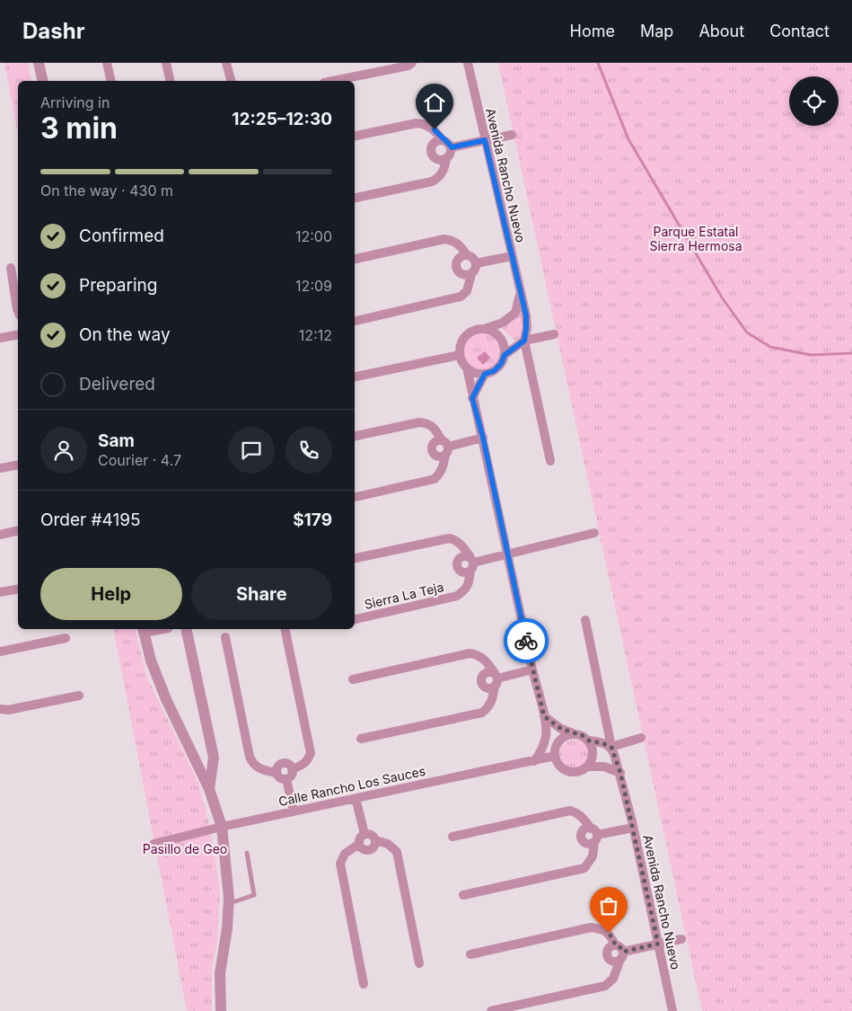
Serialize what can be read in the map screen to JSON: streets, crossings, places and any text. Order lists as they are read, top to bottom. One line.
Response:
{"streets":{"street":["Avenida Rancho Nuevo","Sierra La Teja","Calle Rancho Los Sauces"]},"parks":["Parque Estatal Sierra Hermosa","Pasillo de Geo"],"page":{"header":"Dashr","nav":["Home","Map","About","Contact"],"heading":["3 min","Arriving in","12:25–12:30"],"panel":["Sam","Courier · 4.7","Order #4195","$179"],"bar":"On the way · 430 m","list":[["Confirmed","12:00"],["Preparing","12:09"],["On the way","12:12"],"Delivered"],"buttons":["Help","Share"]}}
